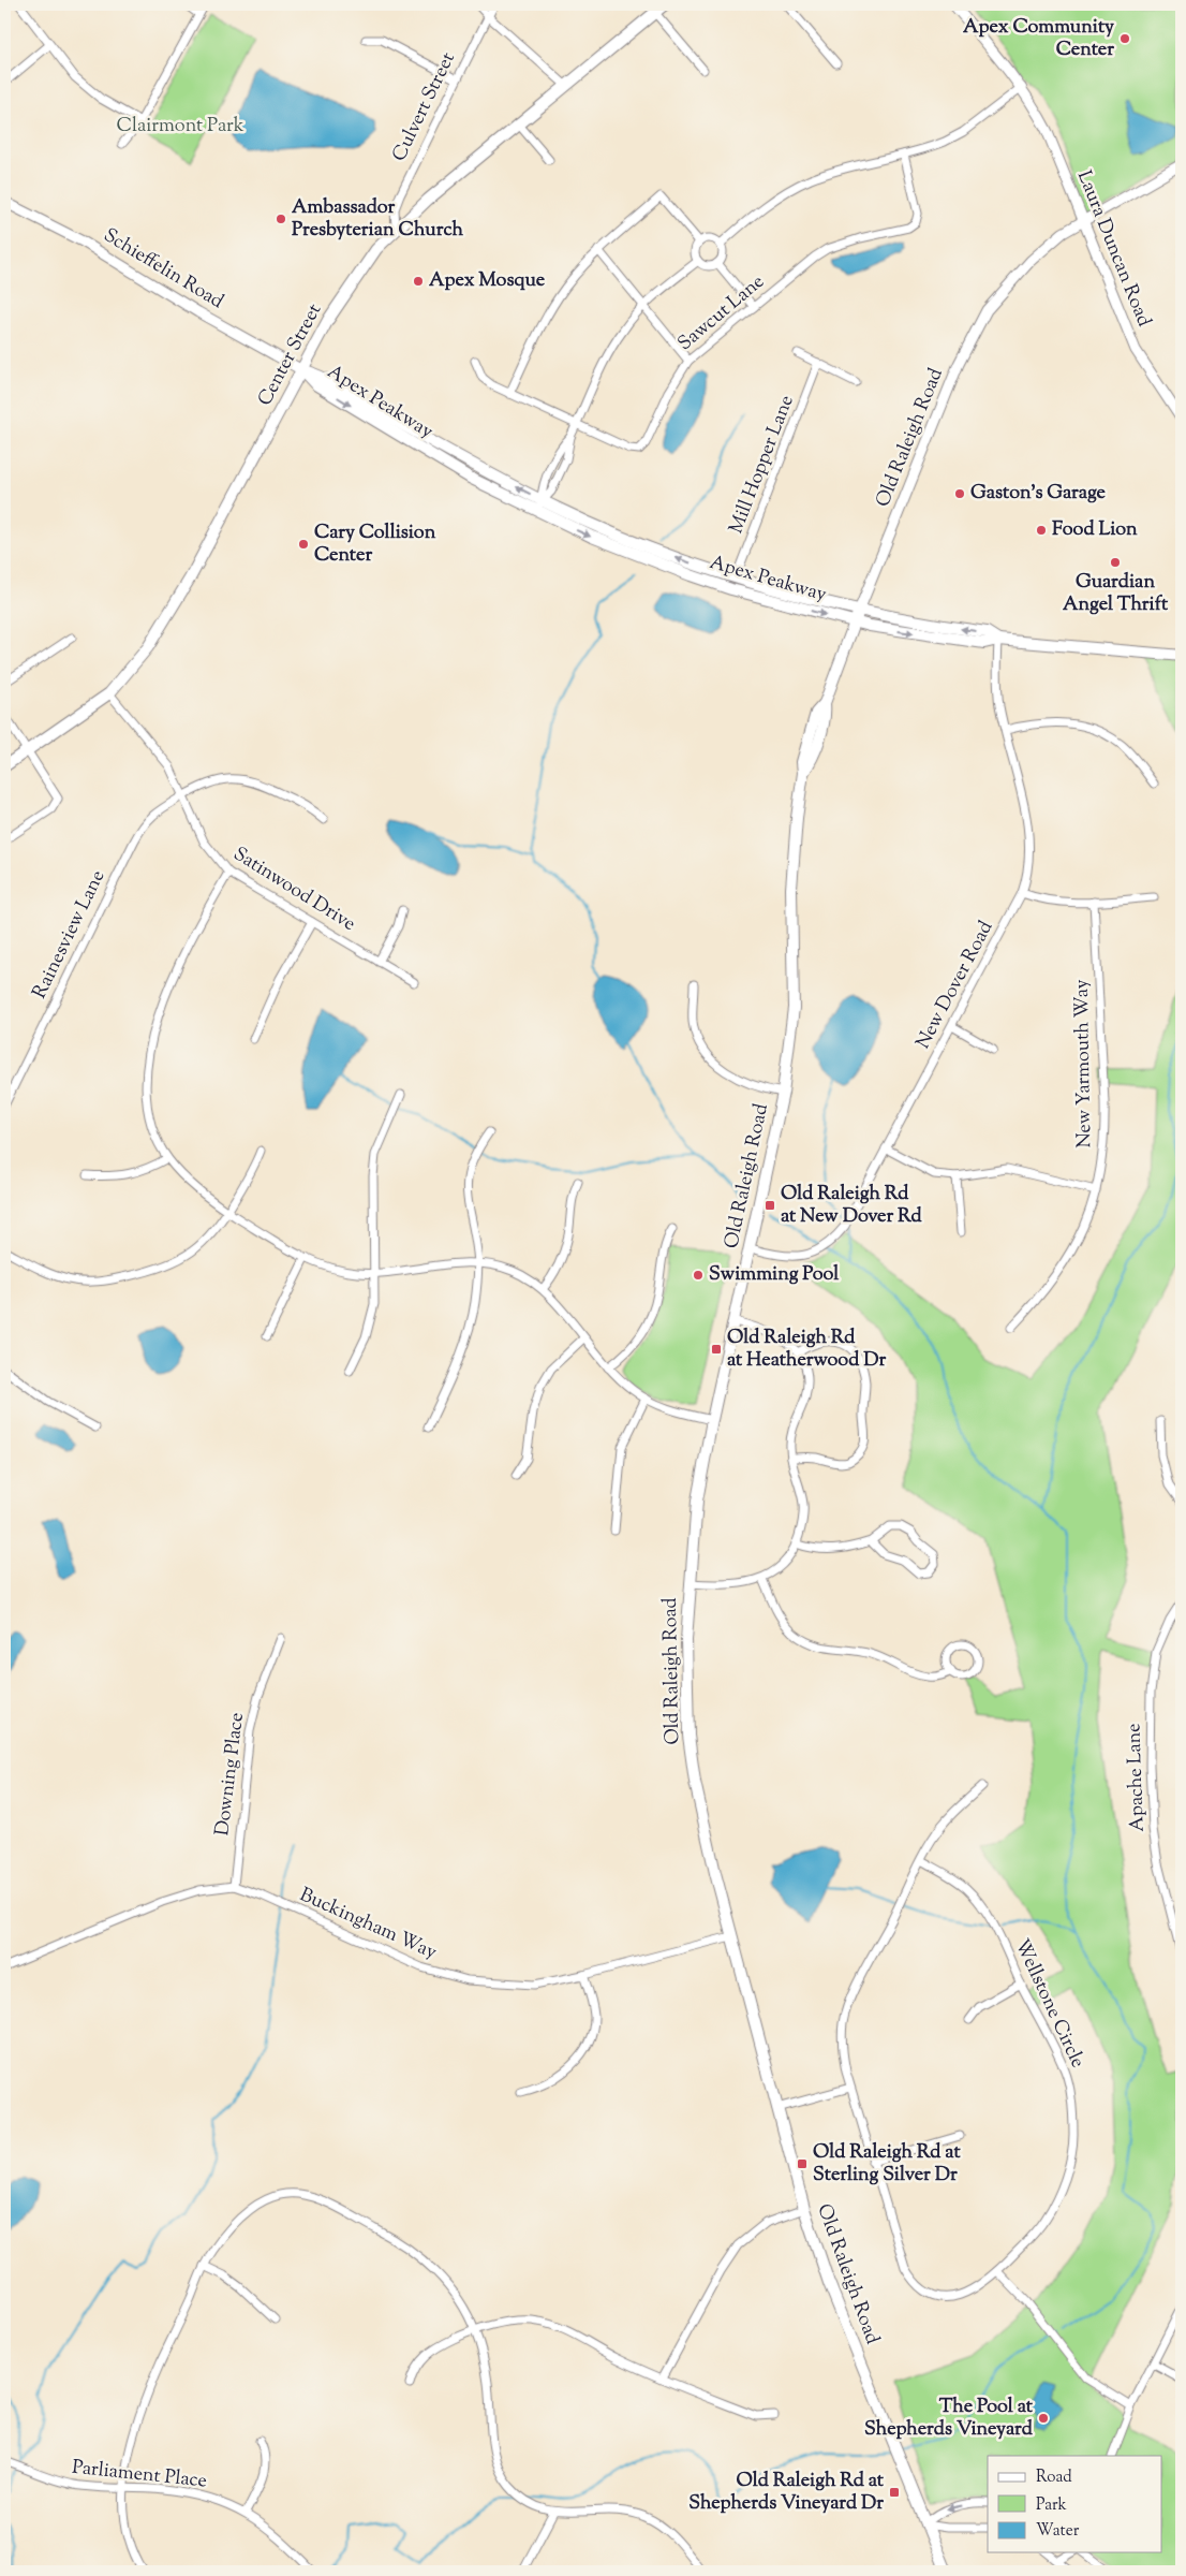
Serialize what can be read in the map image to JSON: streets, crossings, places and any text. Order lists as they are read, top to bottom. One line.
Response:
{"streets":{"main road":["Center Street","Apex Peakway","Old Raleigh Road"],"street":["Culvert Street","Laura Duncan Road","Schieffelin Road","Sawcut Lane","Mill Hopper Lane","Satinwood Drive","Rainesview Lane","New Dover Road","New Yarmouth Way","Downing Place","Apache Lane","Buckingham Way","Wellstone Circle","Parliament Place"]},"crossings":[["Culvert Street","Center Street"],["Laura Duncan Road","Old Raleigh Road"],["Schieffelin Road","Center Street"],["Schieffelin Road","Apex Peakway"],["Center Street","Apex Peakway"],["Center Street","Satinwood Drive"],["Apex Peakway","Old Raleigh Road"],["Apex Peakway","Mill Hopper Lane"],["Apex Peakway","New Dover Road"],["Old Raleigh Road","New Dover Road"],["Old Raleigh Road","Buckingham Way"],["Satinwood Drive","Rainesview Lane"],["Downing Place","Buckingham Way"]],"parks":["Clairmont Park"],"places":{"other":["Apex Community Center","Ambassador Presbyterian Church","Apex Mosque","Gaston's Garage","Food Lion","Cary Collision Center","Guardian Angel Thrift","Swimming Pool","The Pool at Shepherds Vineyard"],"transit":["Old Raleigh Rd at New Dover Rd","Old Raleigh Rd at Heatherwood Dr","Old Raleigh Rd at Sterling Silver Dr","Old Raleigh Rd at Shepherds Vineyard Dr"]},"legend":["Road","Park","Water"]}
